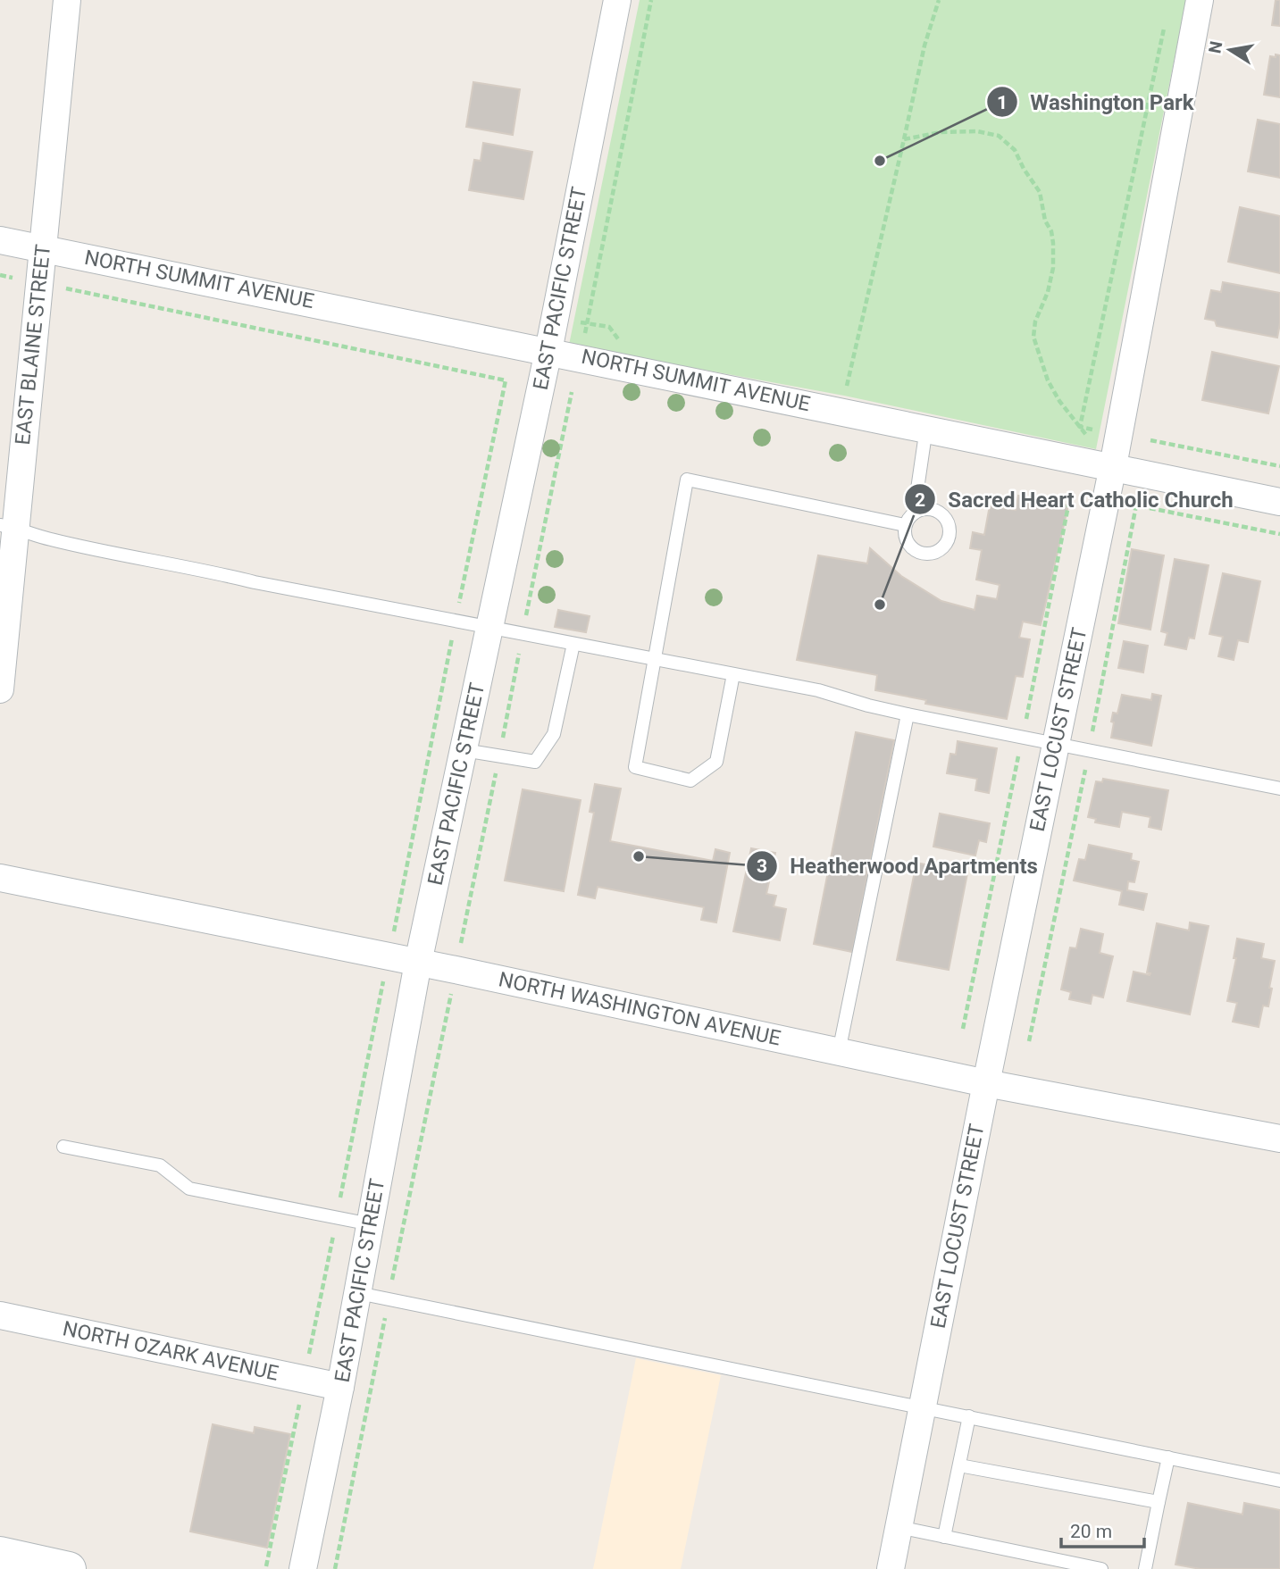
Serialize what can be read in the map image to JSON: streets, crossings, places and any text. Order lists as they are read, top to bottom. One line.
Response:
{"streets":{"street":["NORTH SUMMIT AVENUE","EAST PACIFIC STREET","EAST BLAINE STREET","EAST LOCUST STREET","NORTH WASHINGTON AVENUE","NORTH OZARK AVENUE"]},"crossings":[["NORTH SUMMIT AVENUE","EAST PACIFIC STREET"],["NORTH SUMMIT AVENUE","EAST BLAINE STREET"],["NORTH SUMMIT AVENUE","EAST LOCUST STREET"],["EAST PACIFIC STREET","NORTH WASHINGTON AVENUE"],["EAST PACIFIC STREET","NORTH OZARK AVENUE"],["EAST LOCUST STREET","NORTH WASHINGTON AVENUE"]],"places":["Washington Park","Sacred Heart Catholic Church","Heatherwood Apartments"],"scale_bar":"20 m","north":"left"}
